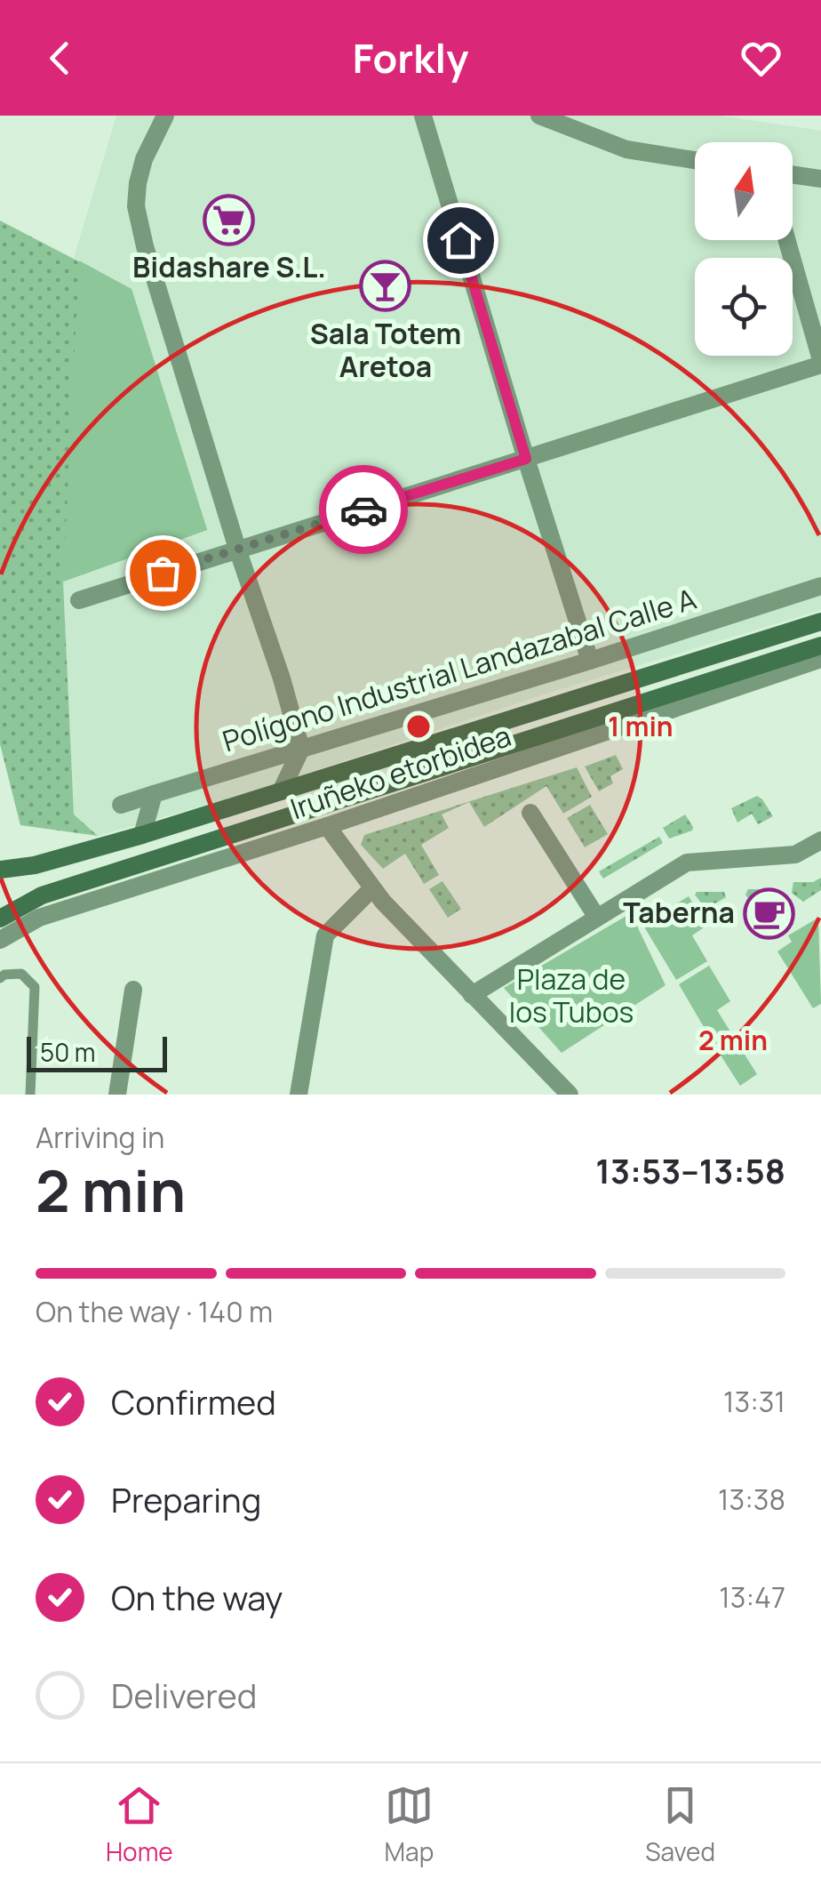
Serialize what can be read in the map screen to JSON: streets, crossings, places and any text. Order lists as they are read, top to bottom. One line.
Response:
{"streets":{"main road":["Iruñeko etorbidea"],"street":["Polígono Industrial Landazabal Calle A"]},"parks":["Plaza de los Tubos"],"places":{"supermarket":["Bidashare S.L."],"bar":["Sala Totem Aretoa"],"cafe":["Taberna"]},"scale_bar":"50 m","north":"top","page":{"header":"Forkly","scale":"50 m","heading":["2 min","Arriving in","13:53–13:58"],"bar":"On the way · 140 m","list":[["Confirmed","13:31"],["Preparing","13:38"],["On the way","13:47"],"Delivered"],"tabs":["Home","Map","Saved"]},"rings":["1 min","2 min"]}
